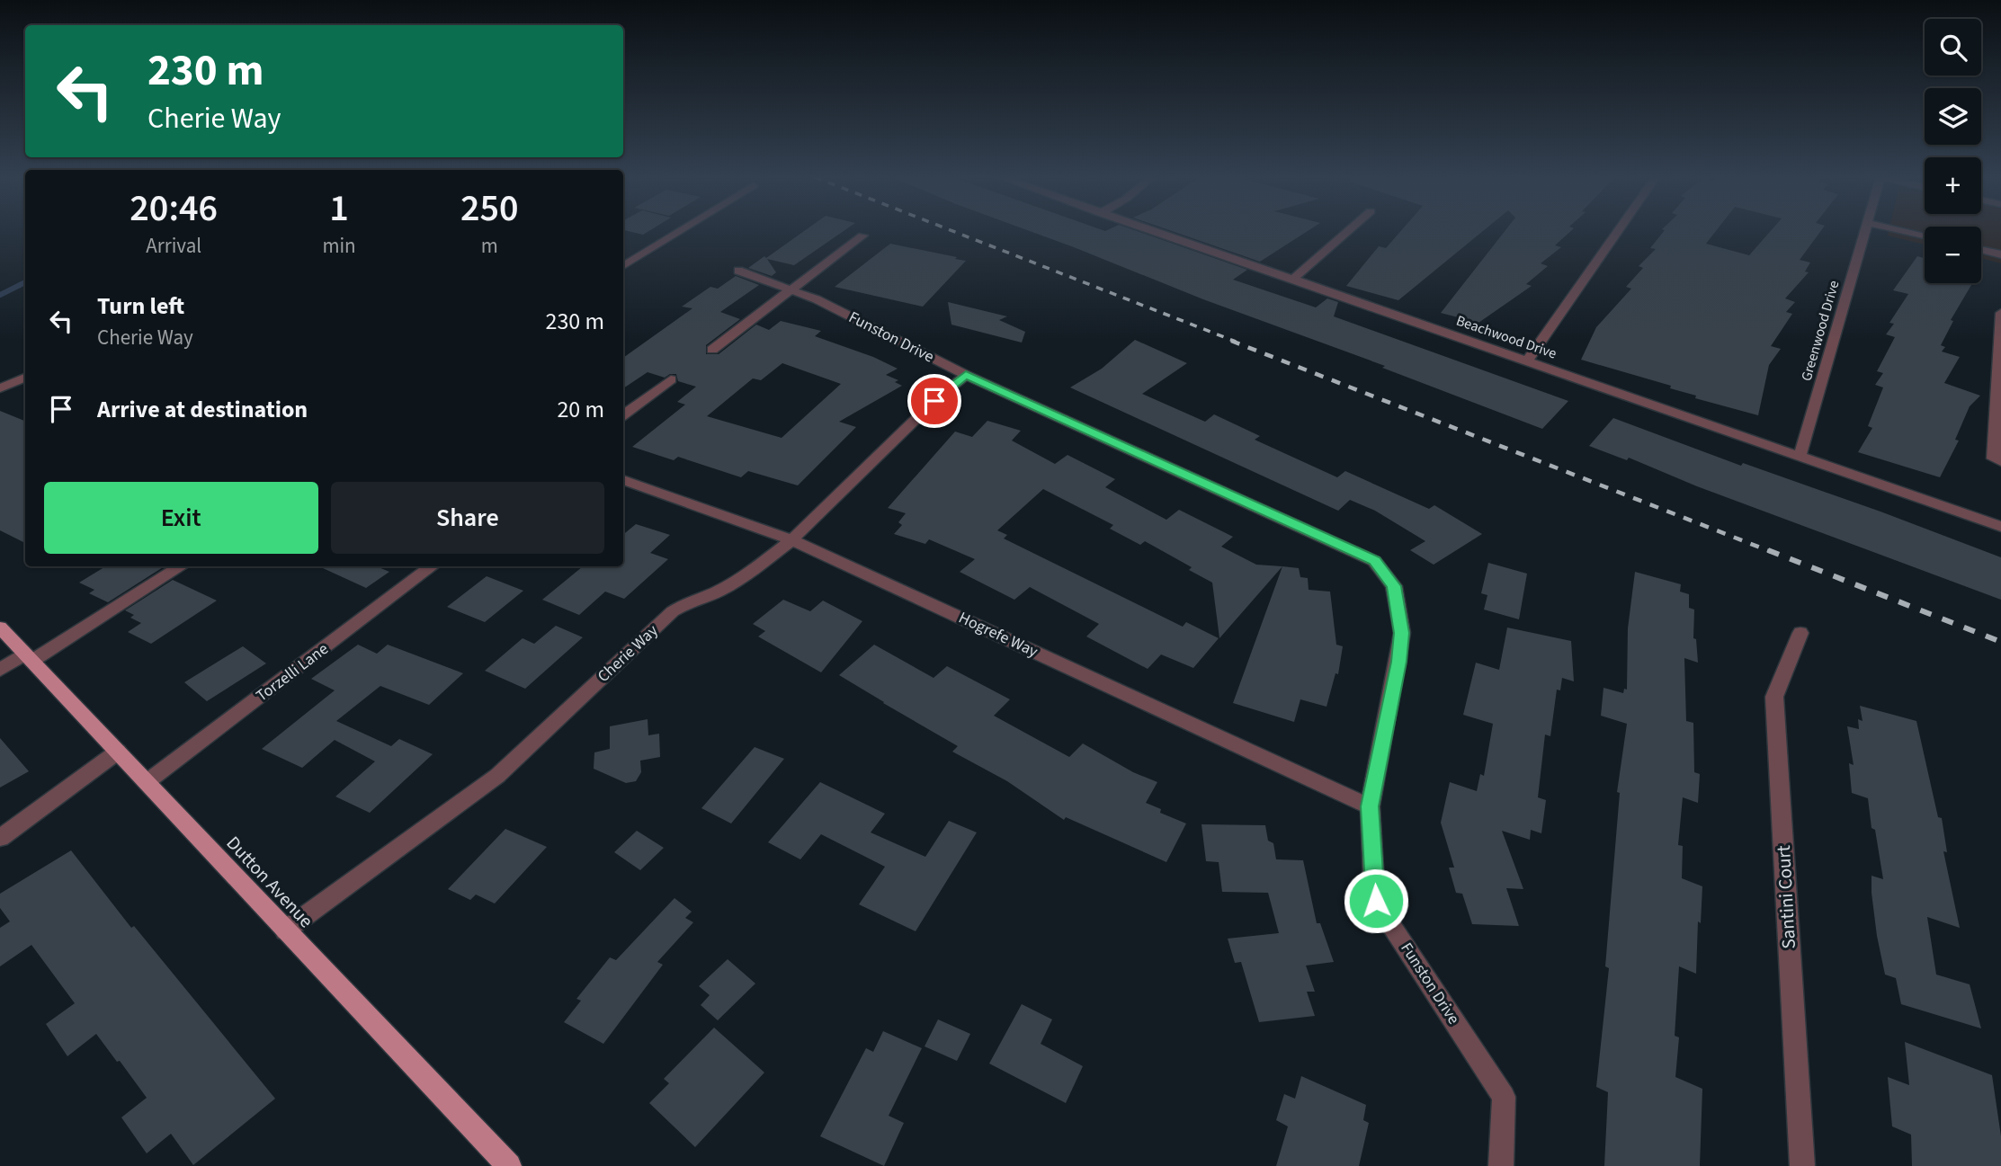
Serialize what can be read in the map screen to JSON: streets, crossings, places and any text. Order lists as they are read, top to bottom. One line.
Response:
{"streets":{"main road":["Dutton Avenue"],"street":["Greenwood Drive","Funston Drive","Beachwood Drive","Hogrefe Way","Cherie Way","Torzelli Lane","Santini Court"]},"crossings":[["Greenwood Drive","Beachwood Drive"],["Funston Drive","Hogrefe Way"],["Funston Drive","Cherie Way"],["Hogrefe Way","Cherie Way"],["Cherie Way","Dutton Avenue"],["Torzelli Lane","Dutton Avenue"]],"page":{"map_buttons":["+","−"],"turn":["230 m","Cherie Way"],"eta":["20:46","Arrival","1","min","250","m"],"list":[{"name":"Turn left","note":"Cherie Way","value":"230 m"},{"name":"Arrive at destination","value":"20 m"}],"buttons":["Exit","Share"]}}
